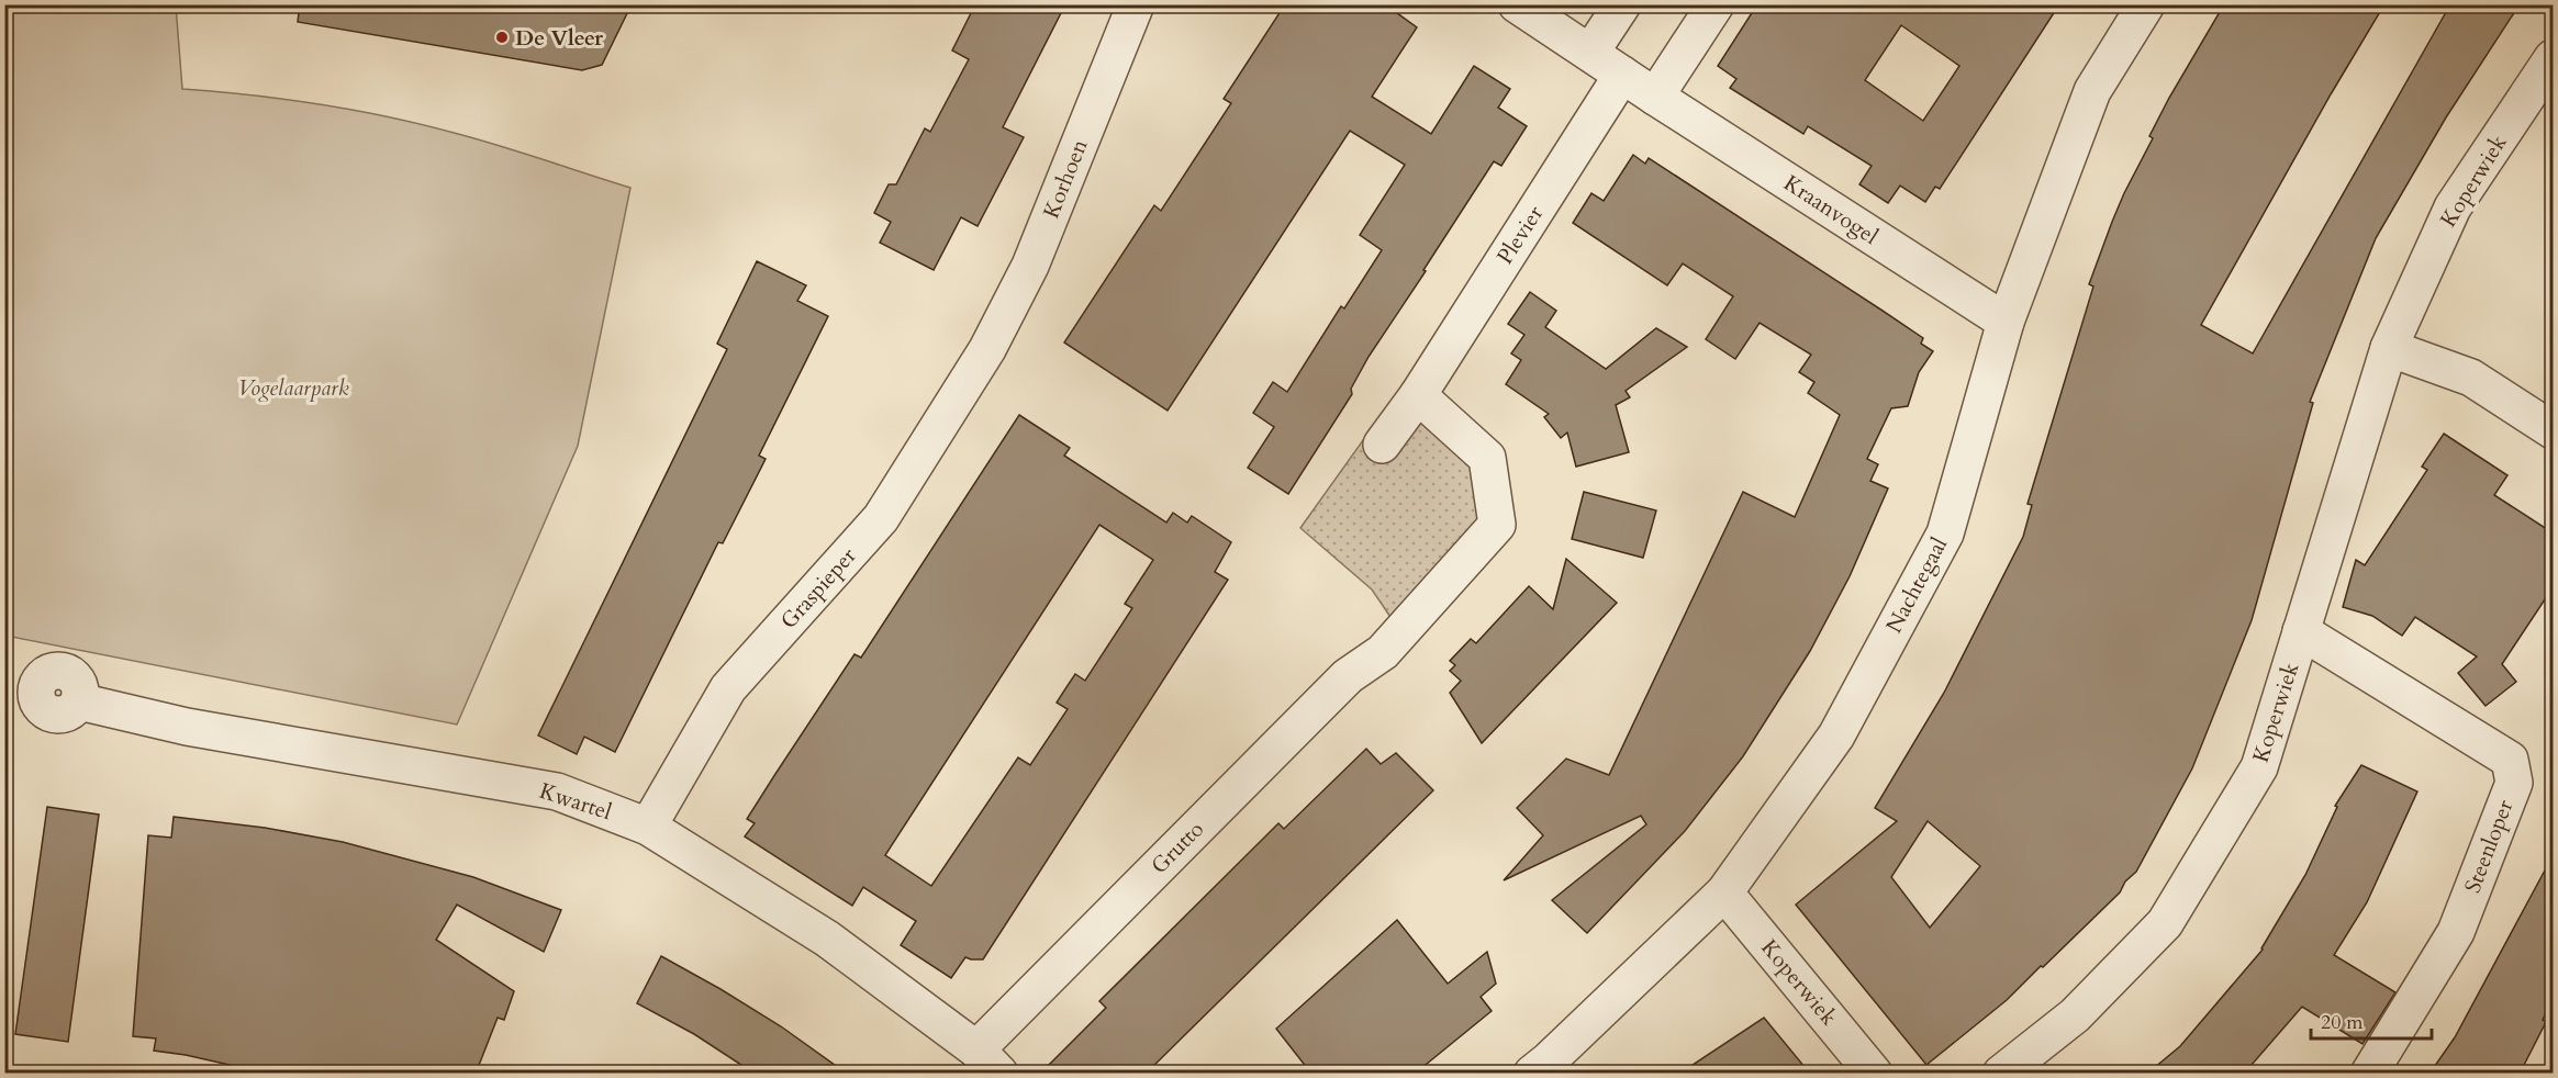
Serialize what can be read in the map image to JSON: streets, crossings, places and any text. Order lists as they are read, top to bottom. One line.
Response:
{"streets":{"street":["Korhoen","Koperwiek","Kraanvogel","Plevier","Nachtegaal","Graspieper","Kwartel","Steenloper","Grutto"]},"crossings":[["Korhoen","Graspieper"],["Koperwiek","Nachtegaal"],["Koperwiek","Steenloper"],["Kraanvogel","Plevier"],["Kraanvogel","Nachtegaal"],["Plevier","Grutto"],["Graspieper","Kwartel"],["Kwartel","Grutto"]],"parks":["Vogelaarpark"],"places":["De Vleer"],"scale_bar":"20 m"}
